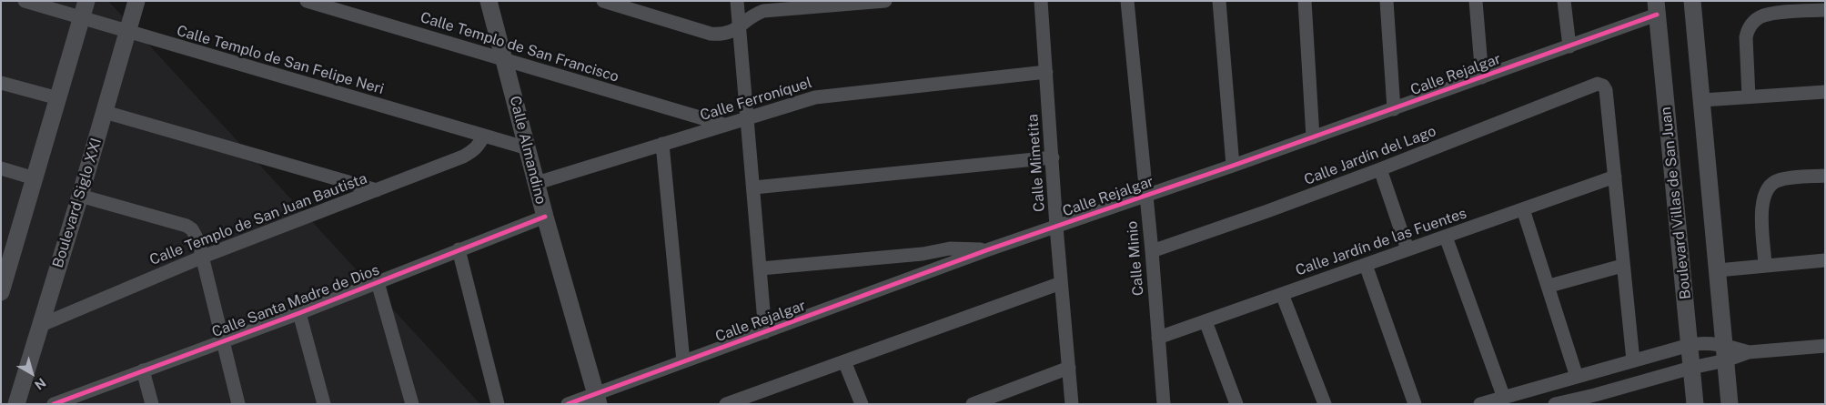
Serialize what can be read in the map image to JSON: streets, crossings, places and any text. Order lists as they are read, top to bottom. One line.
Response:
{"streets":{"street":["Calle Templo de San Francisco","Calle Templo de San Felipe Neri","Calle Rejalgar","Calle Ferroníquel","Calle Almandino","Calle Jardín del Lago","Calle Mimetita","Boulevard Siglo XXI","Boulevard Villas de San Juan","Calle Templo de San Juan Bautista","Calle Jardín de las Fuentes","Calle Minio","Calle Santa Madre de Dios"]},"crossings":[["Calle Templo de San Francisco","Calle Ferroníquel"],["Calle Templo de San Francisco","Calle Almandino"],["Calle Templo de San Felipe Neri","Calle Almandino"],["Calle Templo de San Felipe Neri","Boulevard Siglo XXI"],["Calle Templo de San Felipe Neri","Calle Templo de San Juan Bautista"],["Calle Rejalgar","Calle Almandino"],["Calle Rejalgar","Calle Mimetita"],["Calle Rejalgar","Boulevard Villas de San Juan"],["Calle Rejalgar","Calle Minio"],["Calle Ferroníquel","Calle Almandino"],["Calle Ferroníquel","Calle Mimetita"],["Calle Almandino","Calle Santa Madre de Dios"],["Calle Jardín del Lago","Calle Jardín de las Fuentes"],["Calle Jardín del Lago","Calle Minio"],["Boulevard Siglo XXI","Calle Templo de San Juan Bautista"],["Calle Jardín de las Fuentes","Calle Minio"]],"north":"bottom right"}
